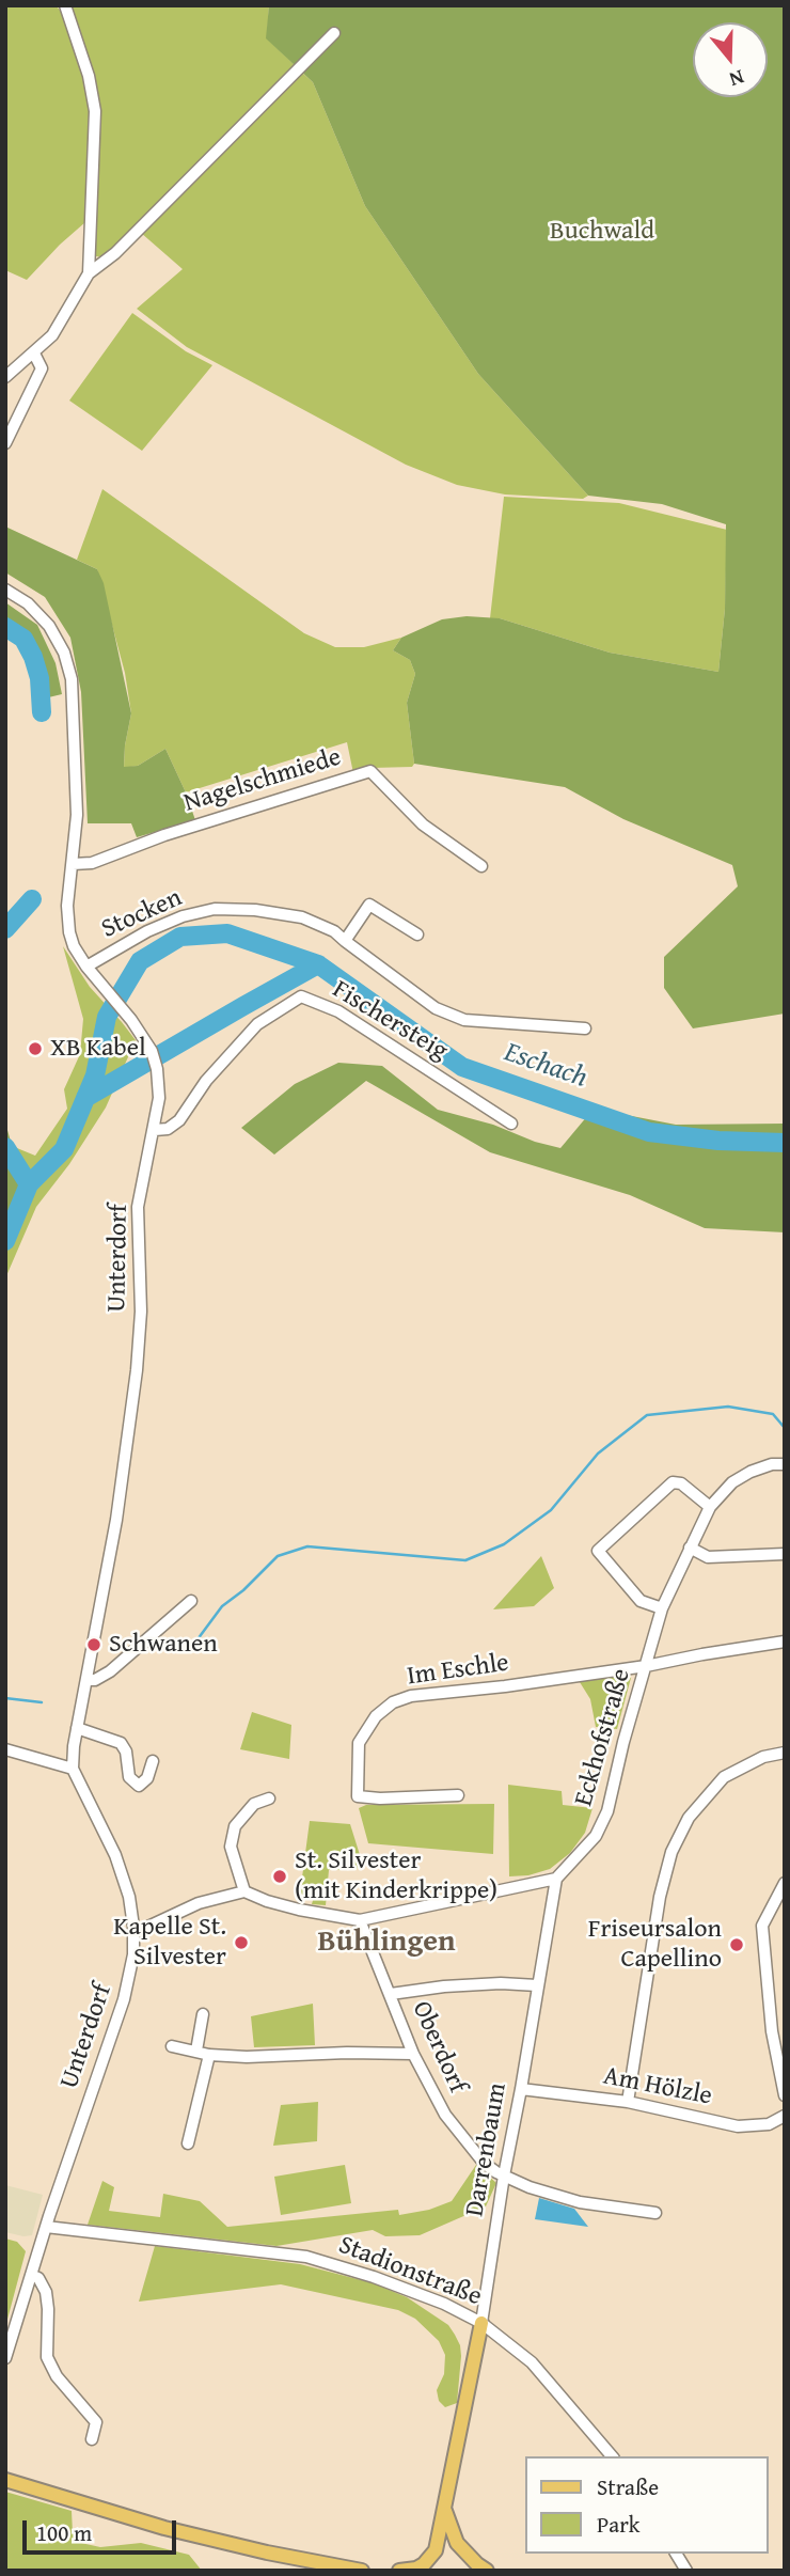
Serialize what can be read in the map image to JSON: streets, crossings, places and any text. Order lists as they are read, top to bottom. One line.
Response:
{"streets":{"street":["Nagelschmiede","Stocken","Fischersteig","Unterdorf","Im Eschle","Eckhofstraße","Oberdorf","Am Hölzle","Darrenbaum","Stadionstraße"]},"crossings":[["Nagelschmiede","Unterdorf"],["Stocken","Unterdorf"],["Fischersteig","Unterdorf"],["Unterdorf","Stadionstraße"],["Im Eschle","Eckhofstraße"],["Eckhofstraße","Darrenbaum"],["Oberdorf","Darrenbaum"],["Am Hölzle","Darrenbaum"],["Darrenbaum","Stadionstraße"]],"districts":["Bühlingen"],"water":["Eschach"],"parks":["Buchwald"],"places":["XB Kabel","Schwanen","St. Silvester (mit Kinderkrippe)","Kapelle St. Silvester","Friseursalon Capellino"],"legend":["Straße","Park"],"scale_bar":"100 m","north":"bottom"}
